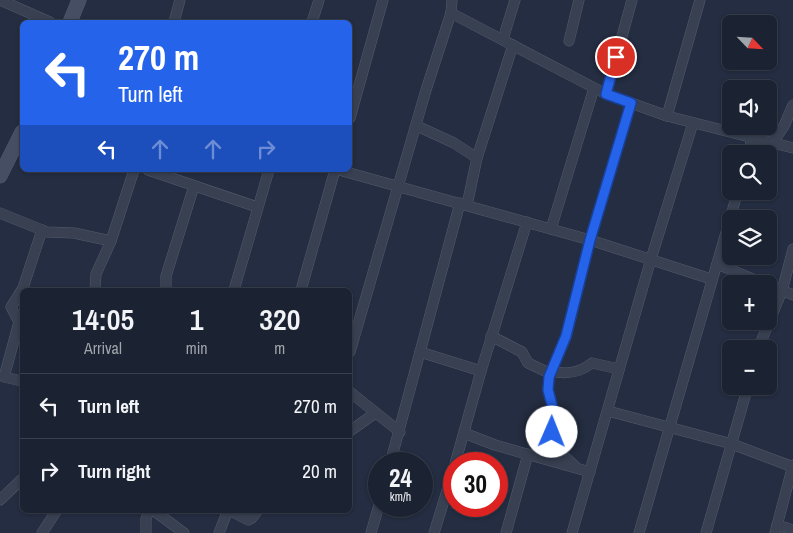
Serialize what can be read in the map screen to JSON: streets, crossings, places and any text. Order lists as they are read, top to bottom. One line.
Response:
{"north":"bottom right","page":{"map_buttons":["+","−"],"turn":["270 m","Turn left"],"eta":["14:05","Arrival","1","min","320","m"],"list":[{"name":"Turn left","value":"270 m"},{"name":"Turn right","value":"20 m"}],"speed":"24 km/h","limit":"30"}}
